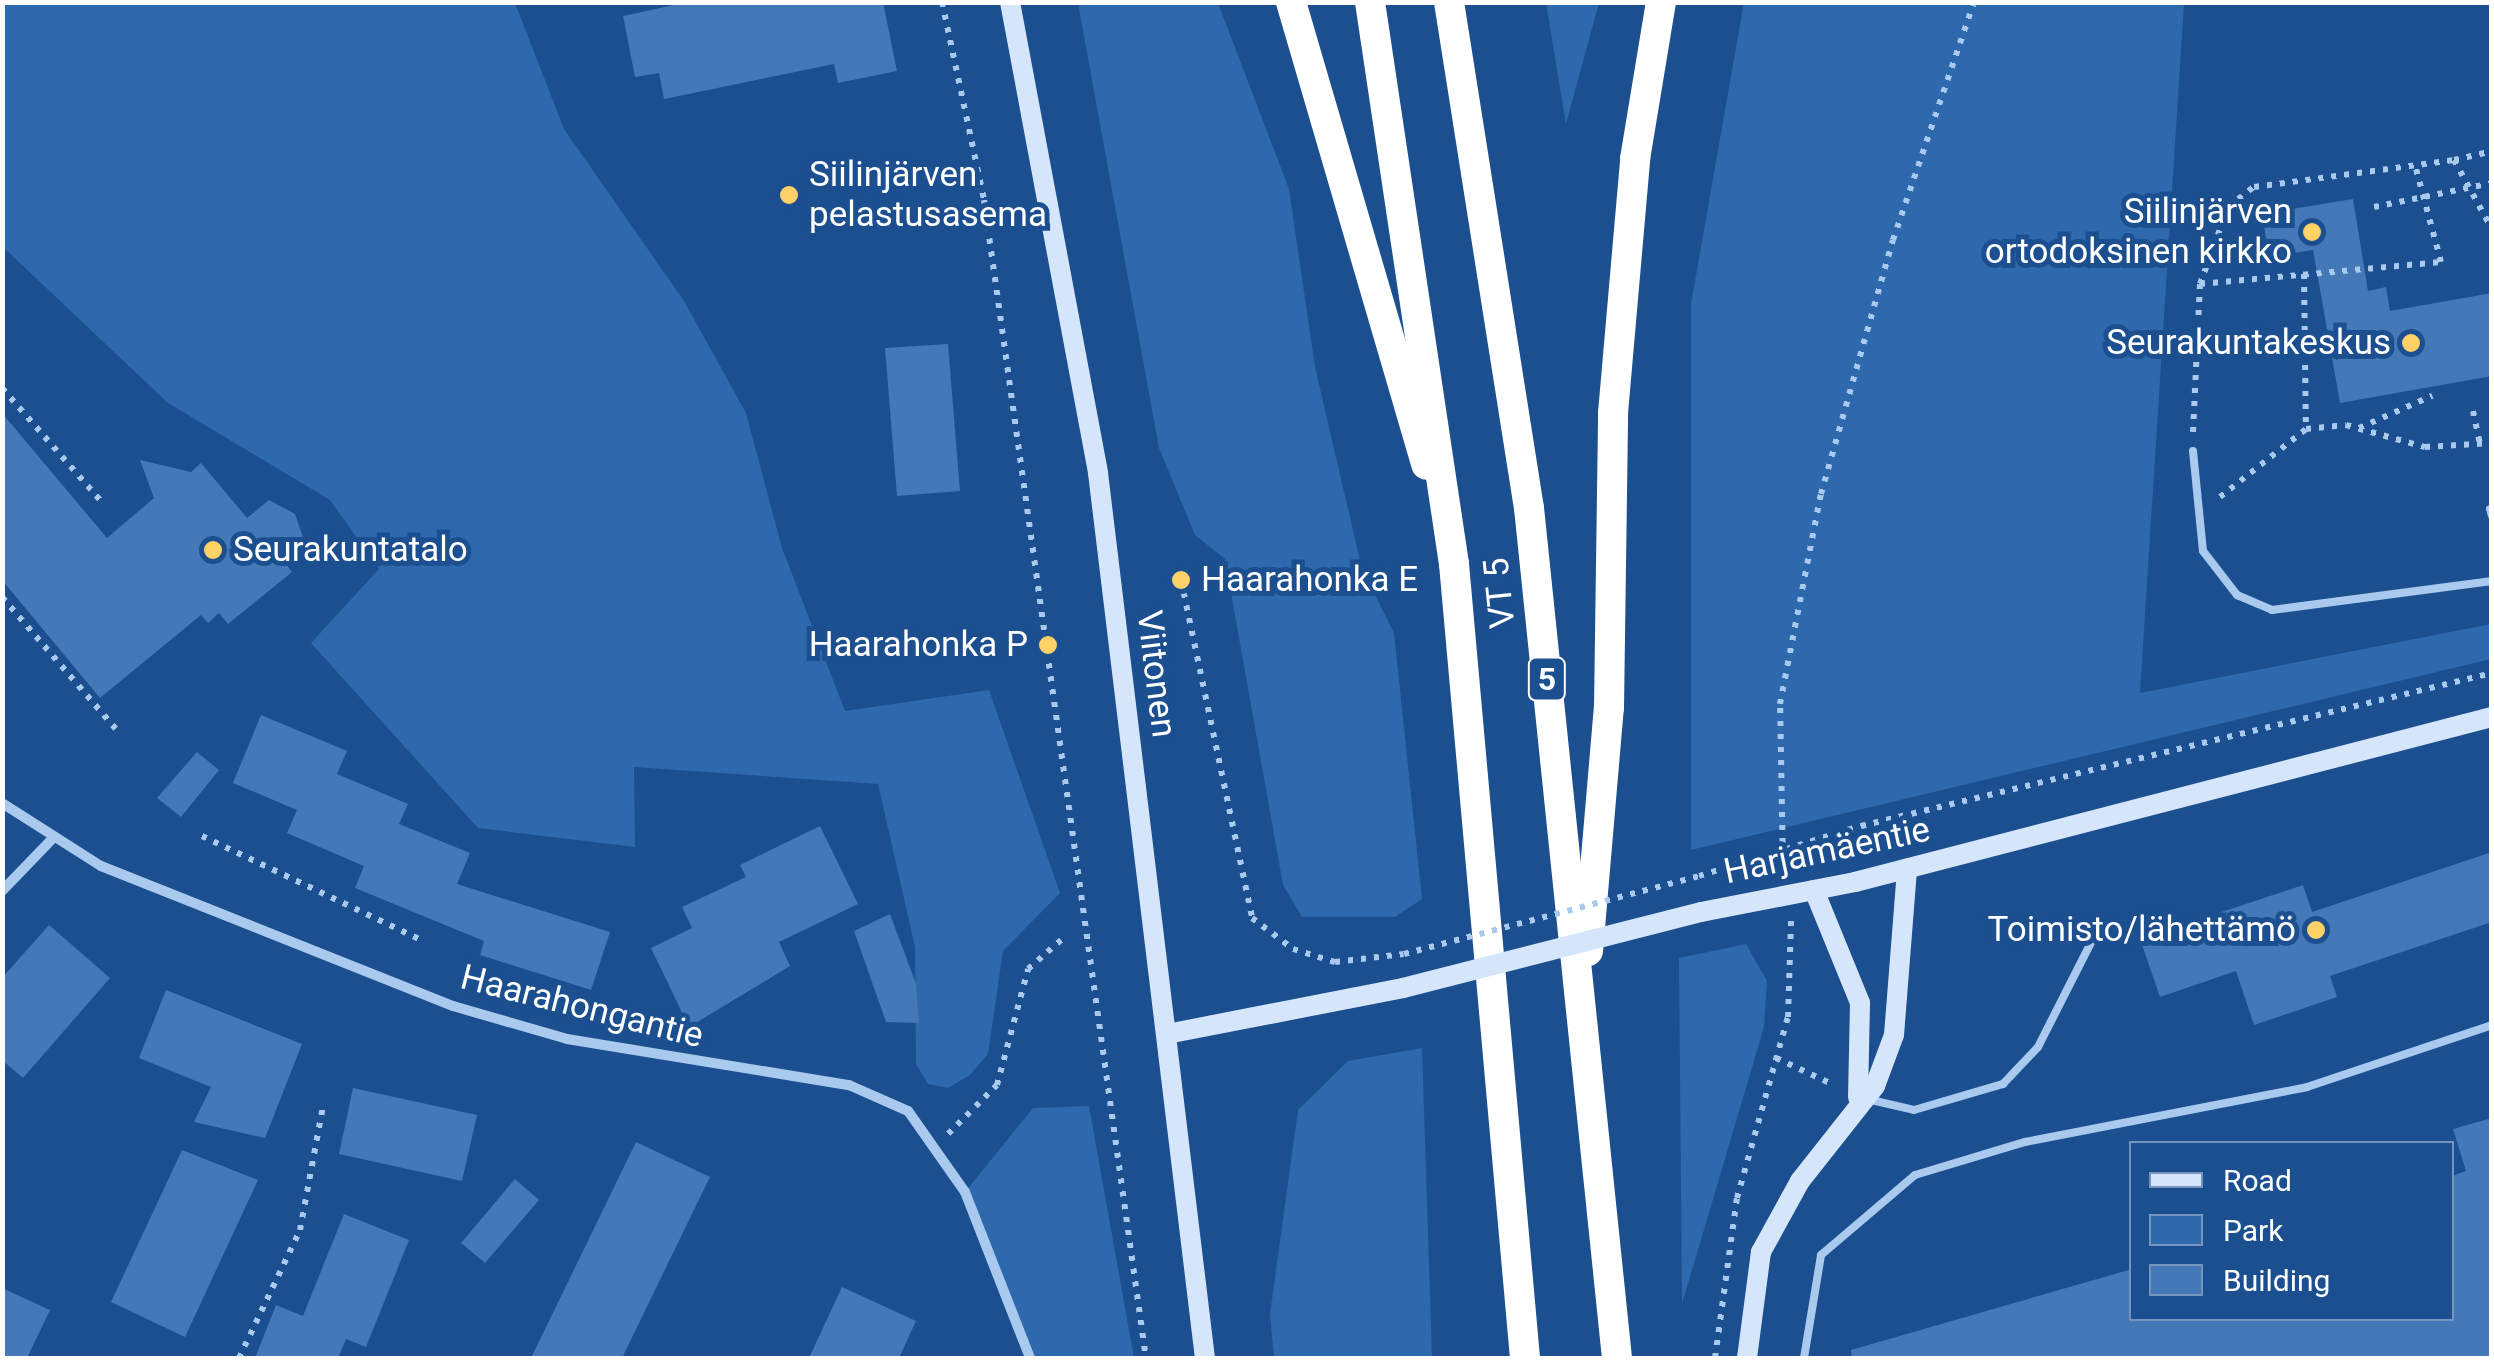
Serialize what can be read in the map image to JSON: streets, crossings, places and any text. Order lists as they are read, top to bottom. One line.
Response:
{"streets":{"highway":["VT 5","5"],"street":["Viitonen","Harjamäentie","Haarahongantie"]},"crossings":[["Viitonen","Harjamäentie"]],"places":["Siilinjärven pelastusasema","Siilinjärven ortodoksinen kirkko","Seurakuntakeskus","Seurakuntatalo","Haarahonka E","Haarahonka P","Toimisto/lähettämö"],"legend":["Road","Park","Building"]}
